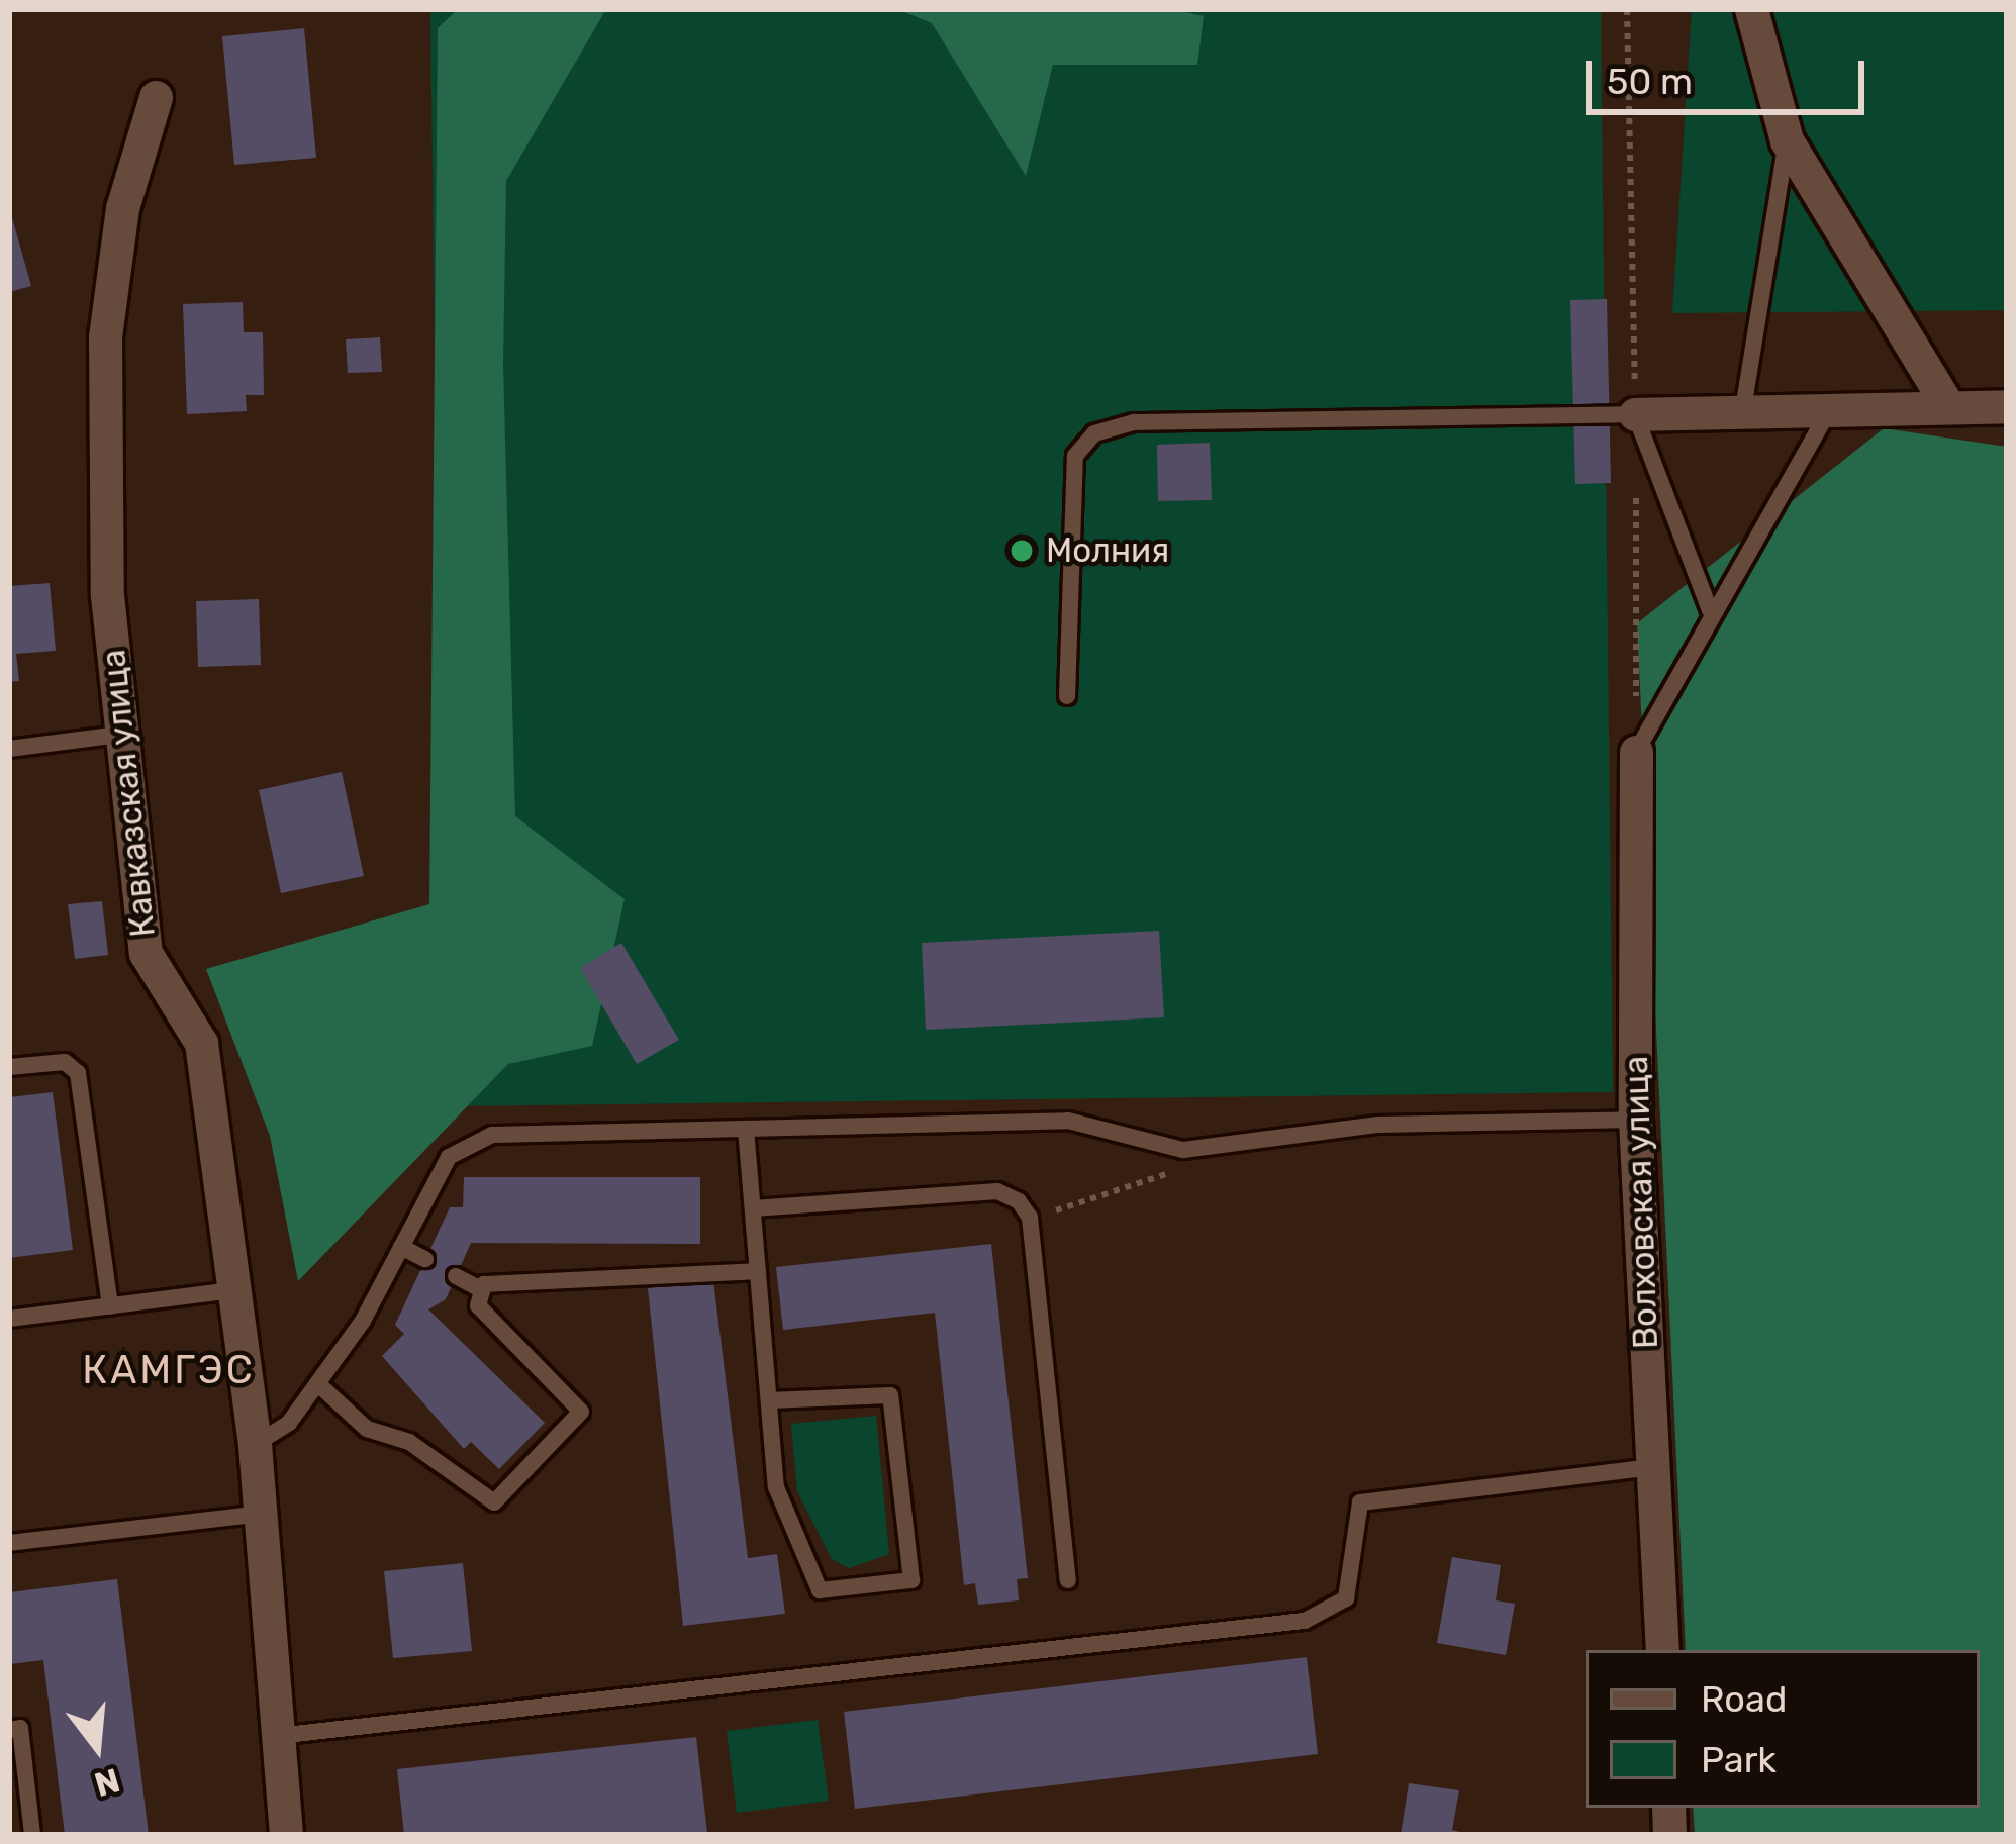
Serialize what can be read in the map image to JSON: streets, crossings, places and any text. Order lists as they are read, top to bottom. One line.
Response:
{"streets":{"street":["Кавказская улица","Волховская улица"]},"districts":["КАМГЭС"],"places":["Молния"],"legend":["Road","Park"],"scale_bar":"50 m","north":"bottom"}
